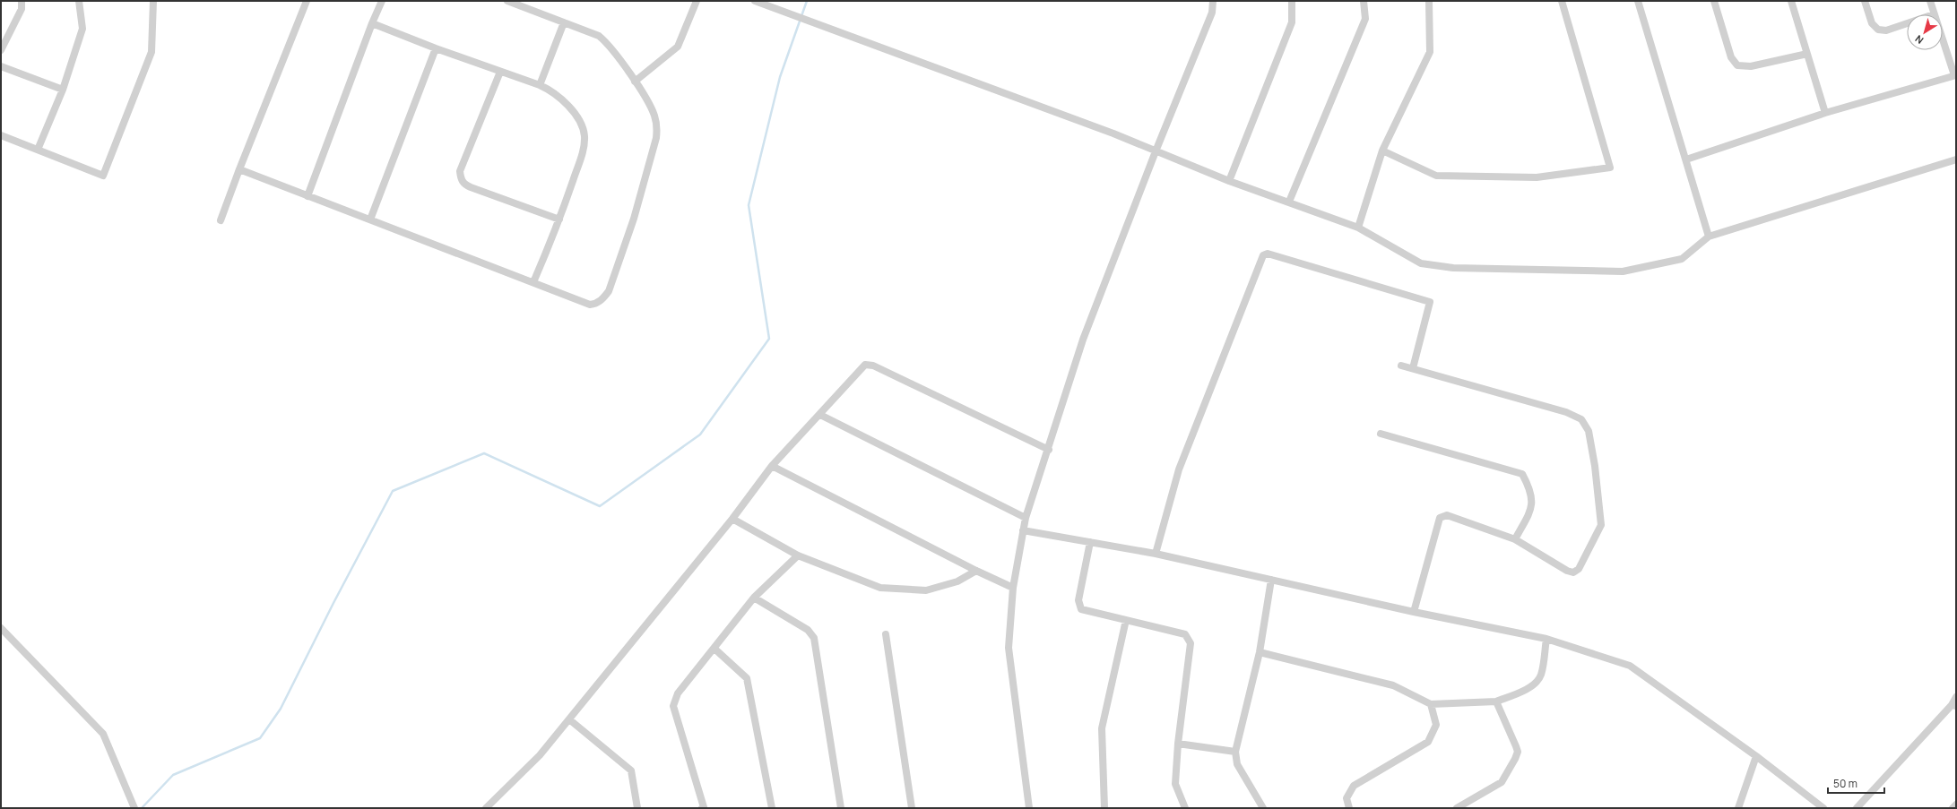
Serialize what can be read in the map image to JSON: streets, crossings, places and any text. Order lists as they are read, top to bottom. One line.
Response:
{"scale_bar":"50 m","north":"bottom left"}
